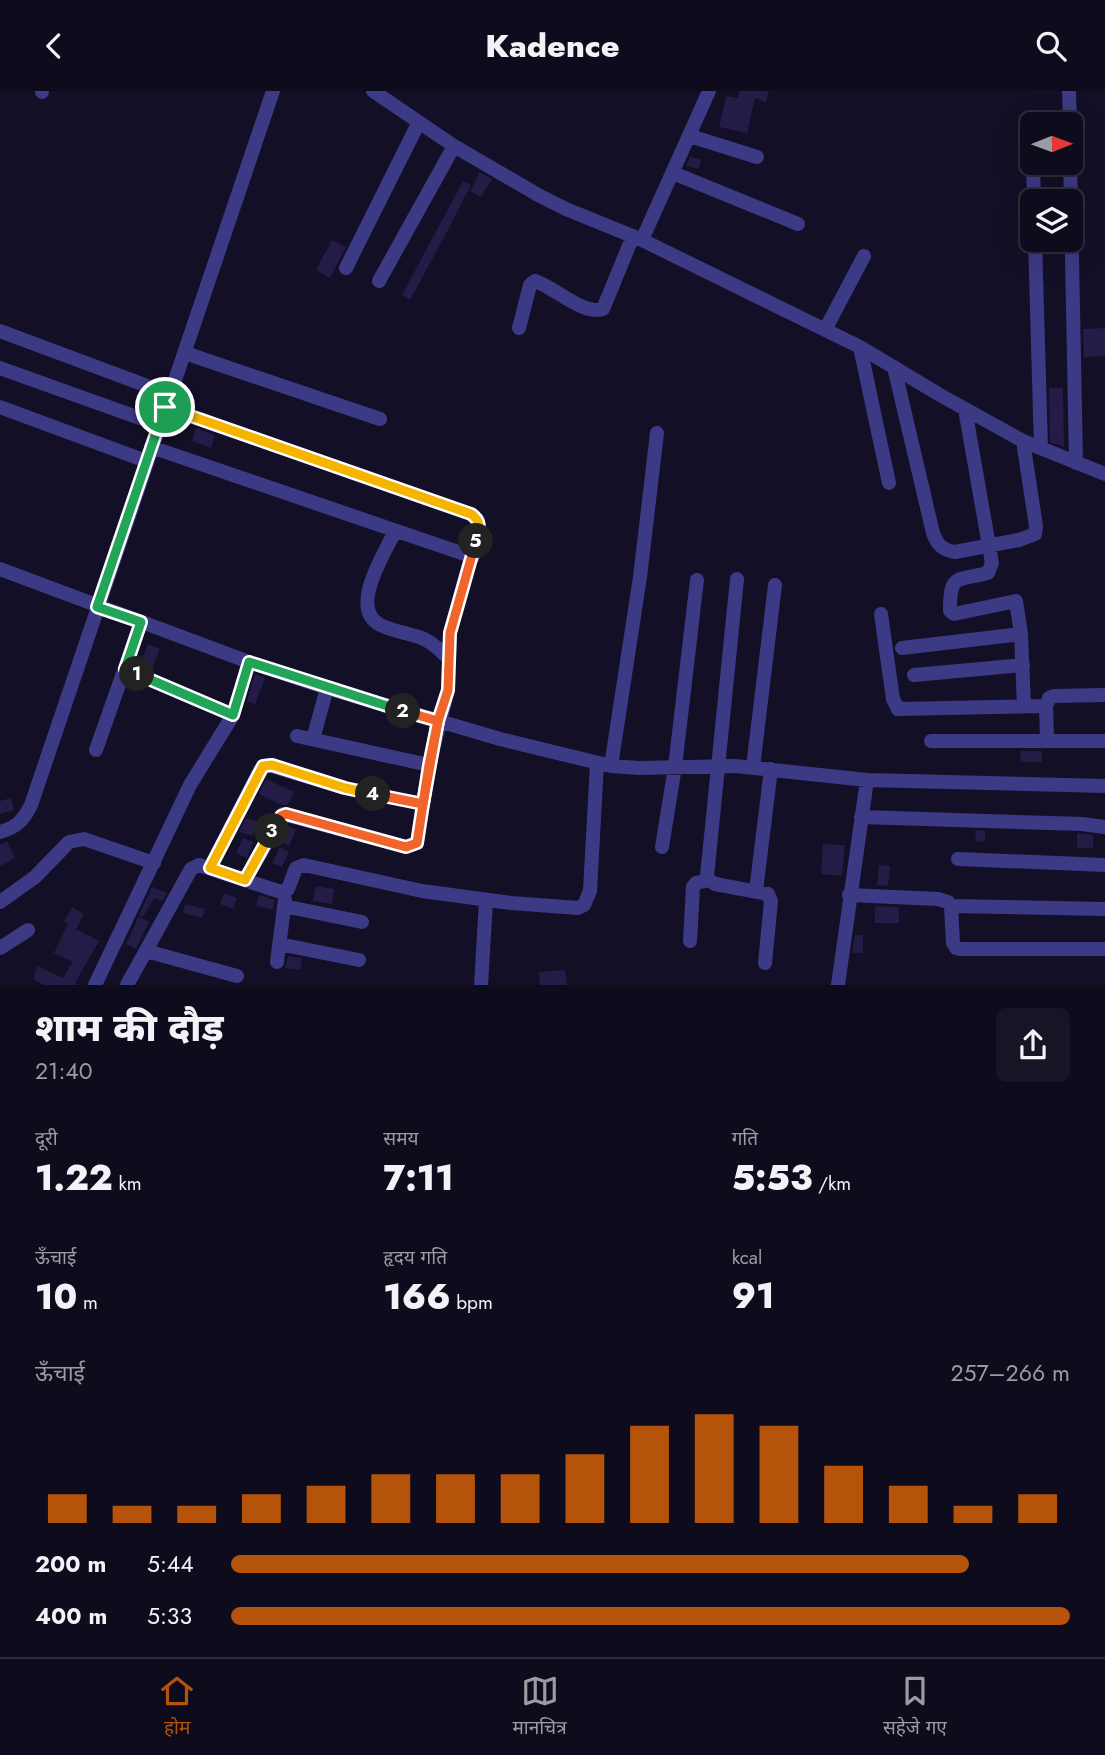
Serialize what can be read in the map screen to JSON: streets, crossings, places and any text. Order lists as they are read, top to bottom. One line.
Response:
{"north":"right","page":{"header":"Kadence","pins":["5","1","2","4","3"],"heading":["शाम की दौड़","21:40"],"stats":[["दूरी","1.22 km"],["समय","7:11"],["गति","5:53 /km"],["ऊँचाई","10 m"],["हृदय गति","166 bpm"],["kcal","91"]],"chart":["ऊँचाई","257–266 m"],"list":[{"name":"200 m","note":"5:44"},{"name":"400 m","note":"5:33"}],"tabs":["होम","मानचित्र","सहेजे गए"]}}
